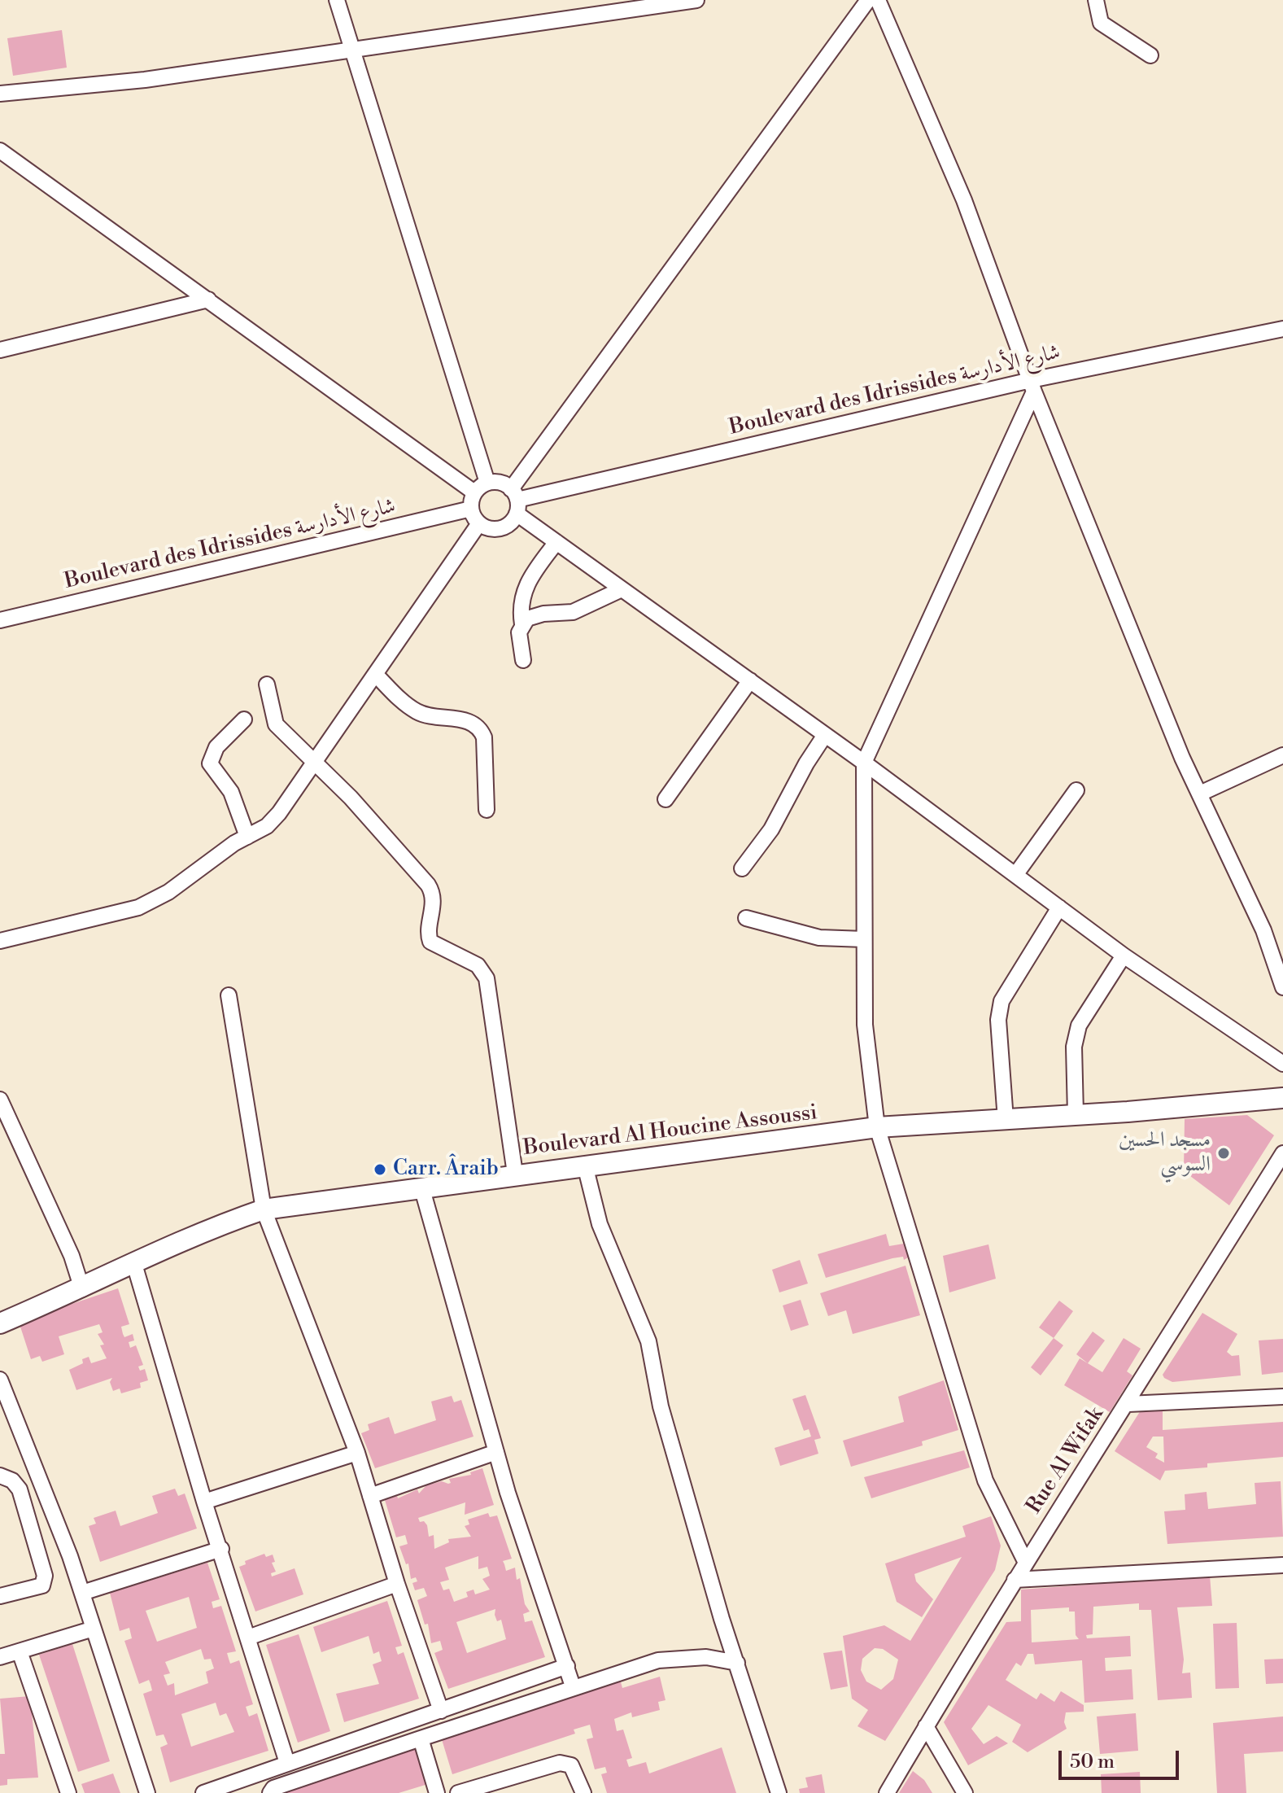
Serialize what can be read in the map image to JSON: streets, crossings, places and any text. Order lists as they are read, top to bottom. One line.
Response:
{"streets":{"street":["Boulevard des Idrissides شارع الأدارسة","Boulevard Al Houcine Assoussi","Rue Al Wifak"]},"places":["مسجد الحسين السوسي","Carr. Âraib"],"scale_bar":"50 m"}
